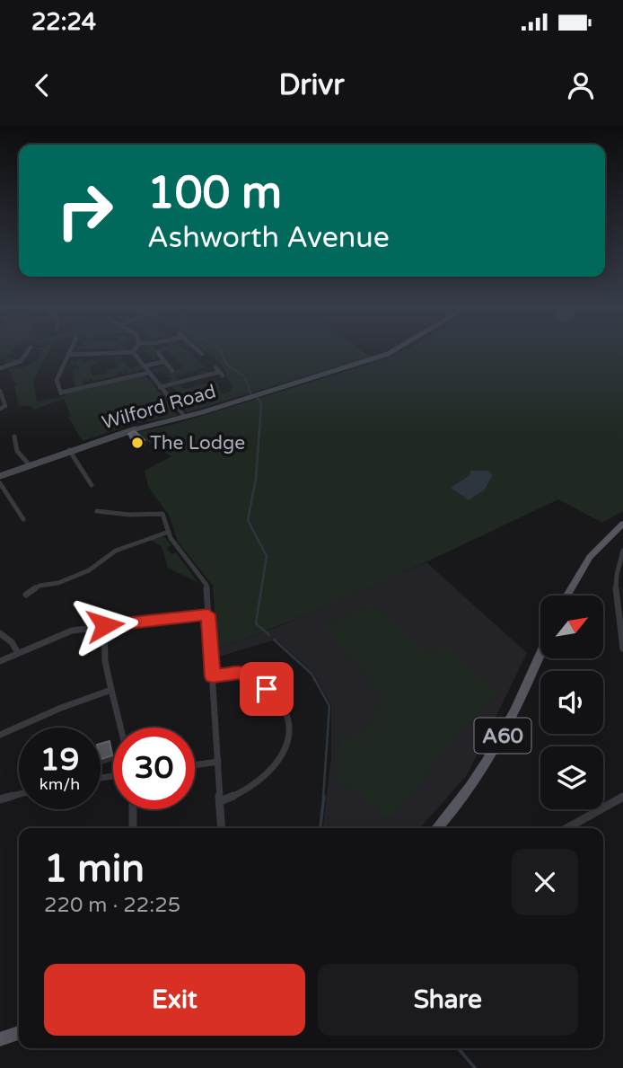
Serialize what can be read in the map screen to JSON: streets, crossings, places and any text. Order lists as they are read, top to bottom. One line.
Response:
{"streets":{"main road":["Wilford Road","A60"]},"places":["The Lodge"],"north":"top right","page":{"status":"22:24","header":"Drivr","turn":["100 m","Ashworth Avenue"],"speed":"19 km/h","limit":"30","heading":["1 min","220 m · 22:25"],"buttons":["Exit","Share"]}}
